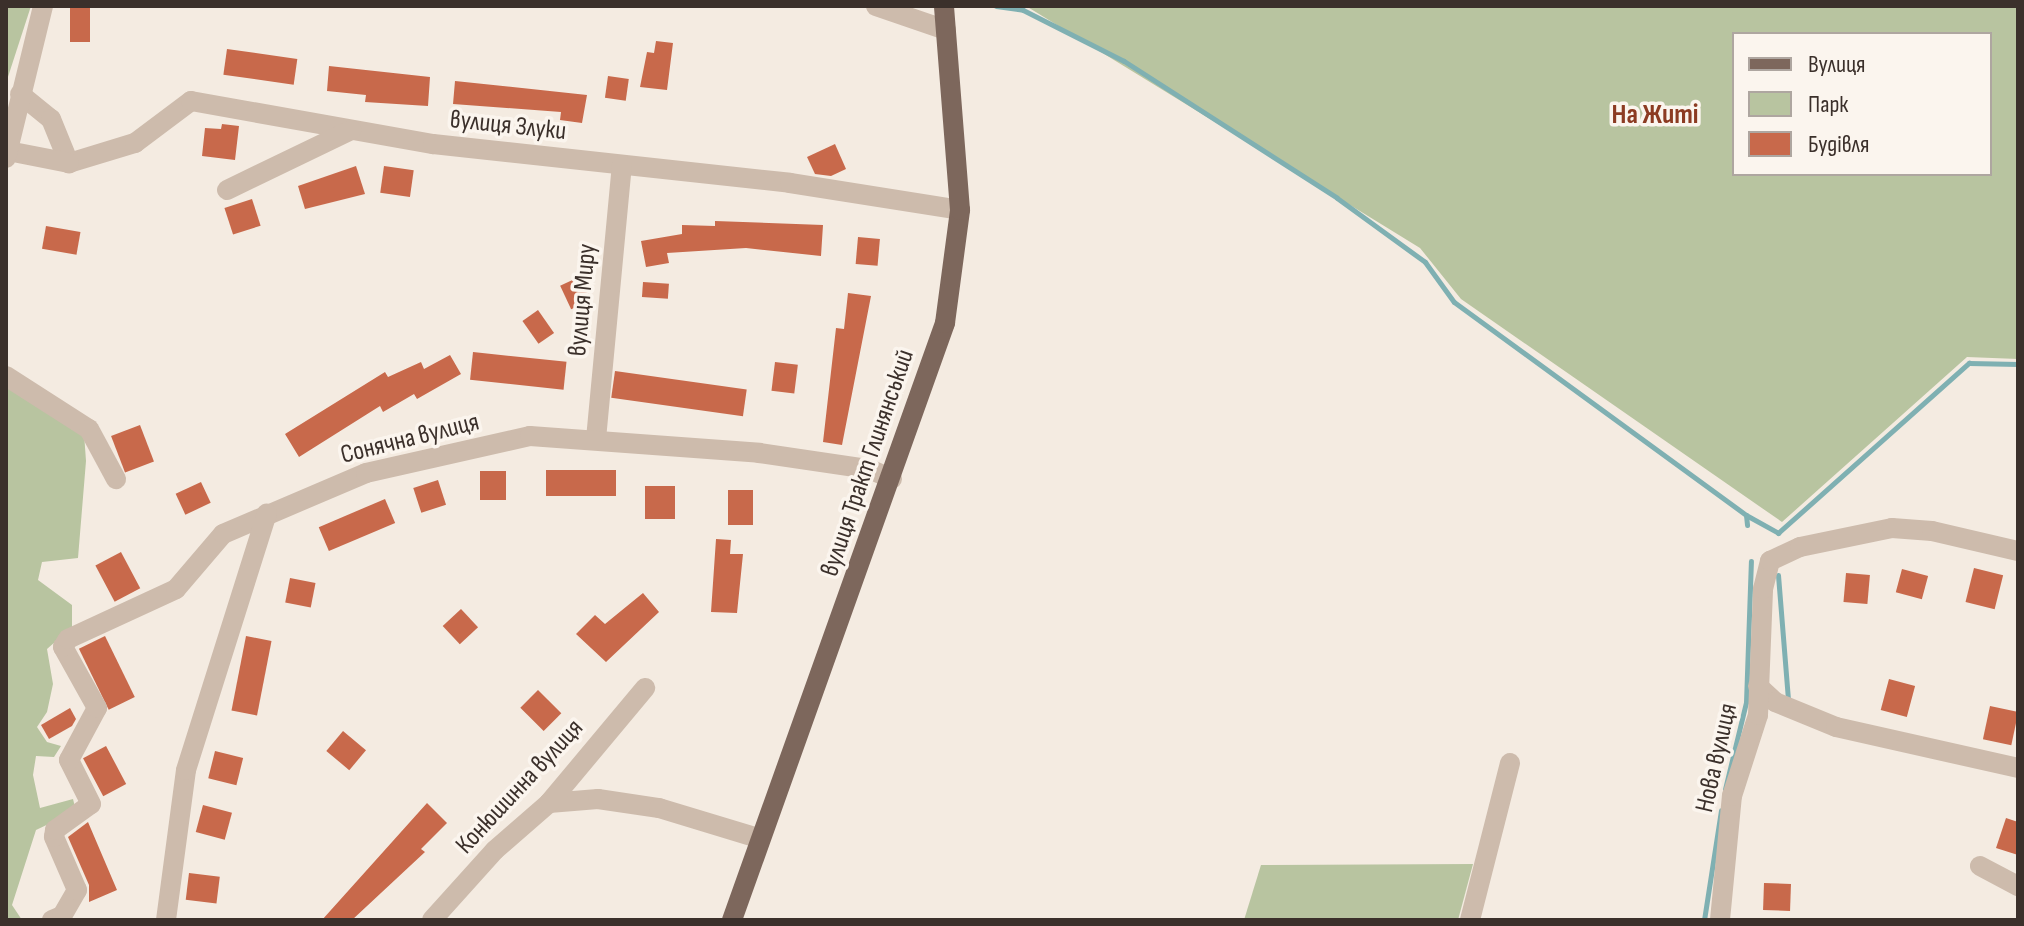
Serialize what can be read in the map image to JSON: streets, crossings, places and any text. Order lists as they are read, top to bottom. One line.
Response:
{"streets":{"main road":["вулиця Тракт Глинянський"],"street":["вулиця Злуки","вулиця Миру","Сонячна вулиця","Нова вулиця","Конюшинна вулиця"]},"crossings":[["вулиця Злуки","вулиця Миру"],["вулиця Злуки","вулиця Тракт Глинянський"],["вулиця Миру","Сонячна вулиця"],["Сонячна вулиця","вулиця Тракт Глинянський"]],"districts":["На Житі"],"legend":["Вулиця","Парк","Будівля"]}
